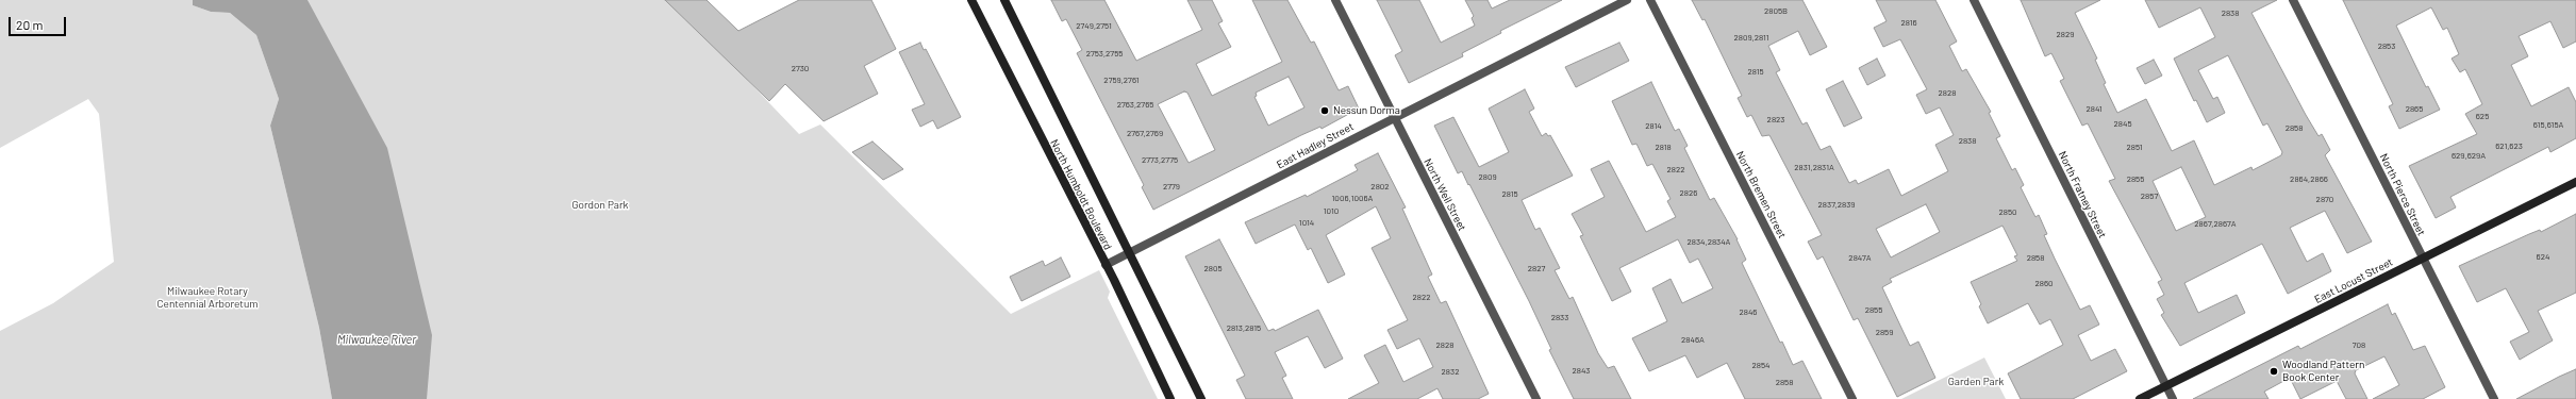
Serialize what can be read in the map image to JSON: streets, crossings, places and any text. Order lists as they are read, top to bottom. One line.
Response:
{"streets":{"main road":["North Humboldt Boulevard","East Locust Street"],"street":["East Hadley Street","North Weil Street","North Bremen Street","North Fratney Street","North Pierce Street"]},"crossings":[["East Hadley Street","North Humboldt Boulevard"],["East Hadley Street","North Weil Street"],["North Fratney Street","East Locust Street"],["North Pierce Street","East Locust Street"]],"water":["Milwaukee River"],"parks":["Gordon Park","Milwaukee Rotary Centennial Arboretum","Garden Park"],"places":["Nessun Dorma","Woodland Pattern Book Center"],"house_numbers":["2805B","2838","2816","2749,2751","2829","2809,2811","2853","2753,2755","2730","2815","2759,2761","2828","2763,2765","2841","2865","625","2823","2845","615,615A","2814","2858","2767,2769","2838","621,623","2818","2851","629,629A","2773,2775","2831,2831A","2822","2809","2855","2864,2866","2779","2802","2826","2815","2857","1006,1006A","2870","2837,2839","1010","2850","1014","2867,2867A","2834,2834A","624","2847A","2858","2805","2827","2860","2822","2855","2846","2833","2813,2815","2859","2846A","2828","708","2854","2843","2832","2858"],"scale_bar":"20 m"}
